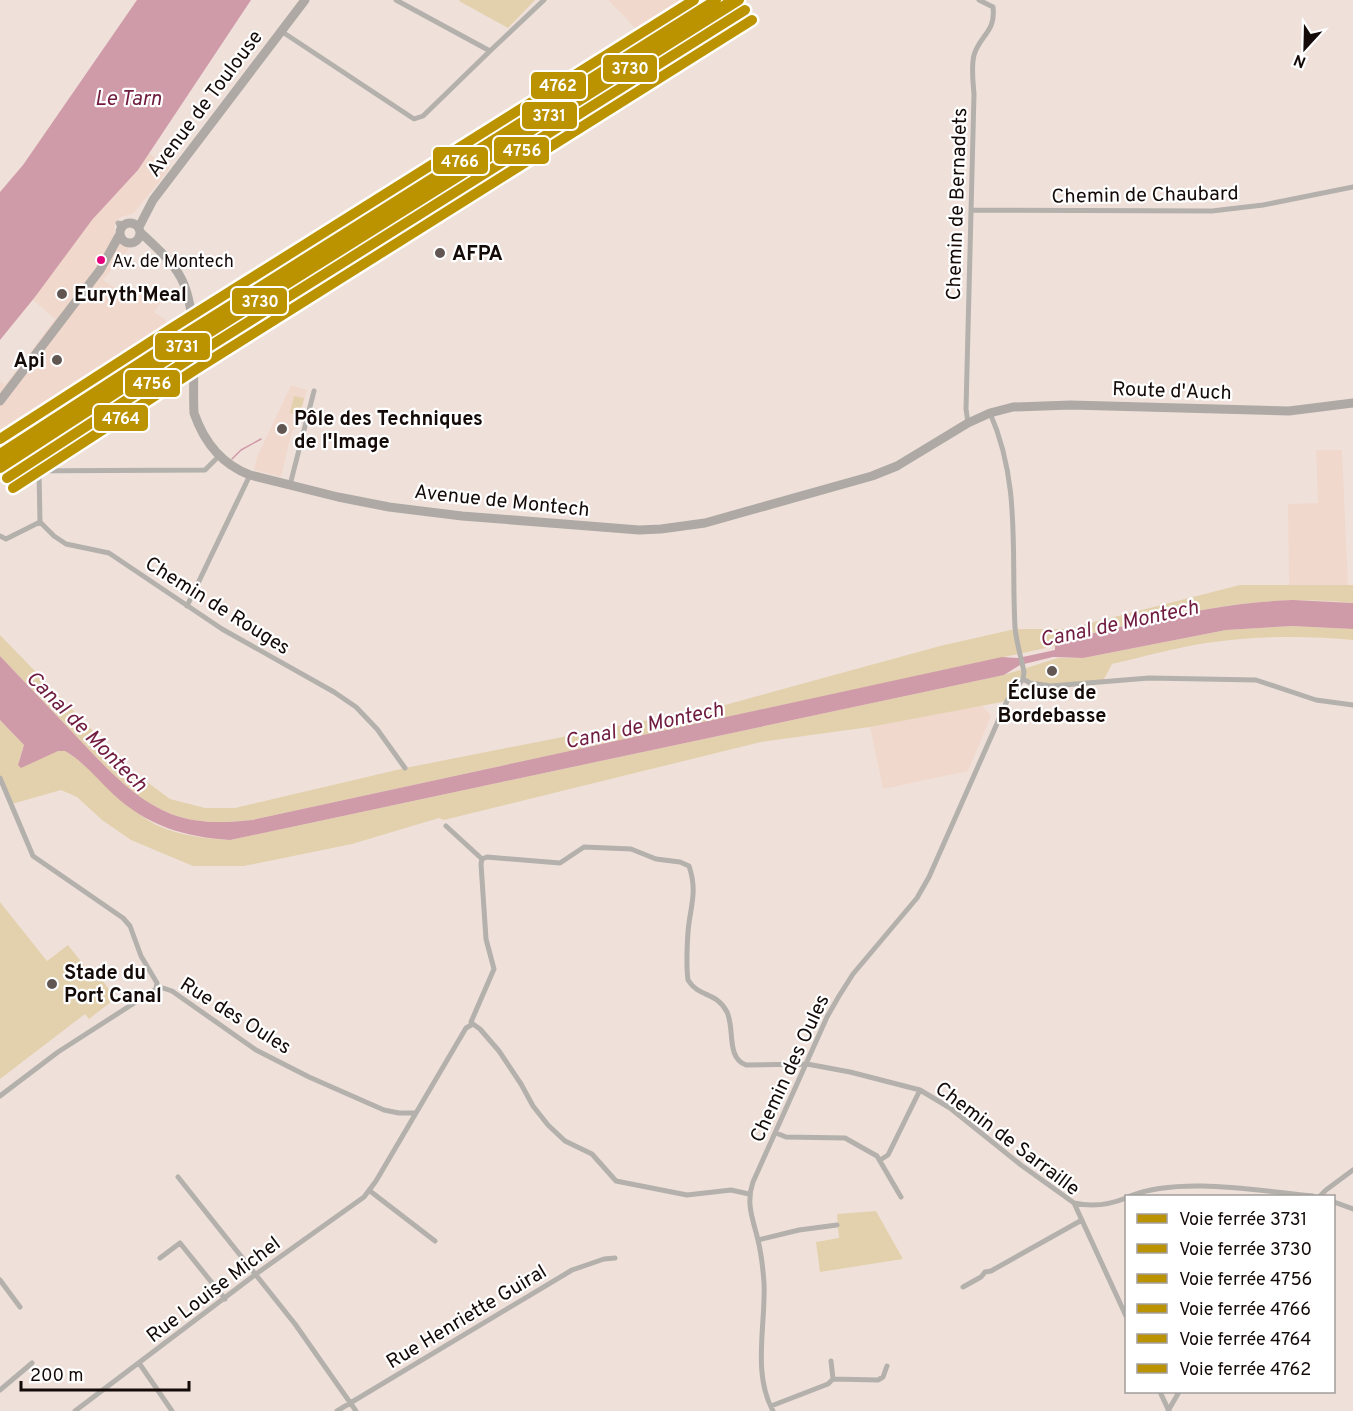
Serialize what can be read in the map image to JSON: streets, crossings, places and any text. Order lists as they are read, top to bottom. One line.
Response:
{"streets":{"main road":["Avenue de Toulouse","Route d'Auch","Avenue de Montech"],"street":["Chemin de Chaubard","Chemin de Bernadets","Chemin de Rouges","Rue des Oules","Chemin des Oules","Chemin de Sarraille","Rue Louise Michel","Rue Henriette Guiral"]},"crossings":[["Avenue de Toulouse","Avenue de Montech"],["Chemin de Chaubard","Chemin de Bernadets"],["Chemin de Bernadets","Avenue de Montech"],["Route d'Auch","Avenue de Montech"],["Rue des Oules","Rue Louise Michel"],["Chemin des Oules","Chemin de Sarraille"]],"water":["Le Tarn","Canal de Montech"],"places":["AFPA","Av. de Montech","Euryth'Meal","Api","Pôle des Techniques de l'Image","Écluse de Bordebasse","Stade du Port Canal"],"lines":["rail line 3731","rail line 3730","rail line 4766","rail line 4762","rail line 4756","rail line 4764"],"legend":["Voie ferrée 3731","Voie ferrée 3730","Voie ferrée 4756","Voie ferrée 4766","Voie ferrée 4764","Voie ferrée 4762"],"scale_bar":"200 m","north":"bottom"}
